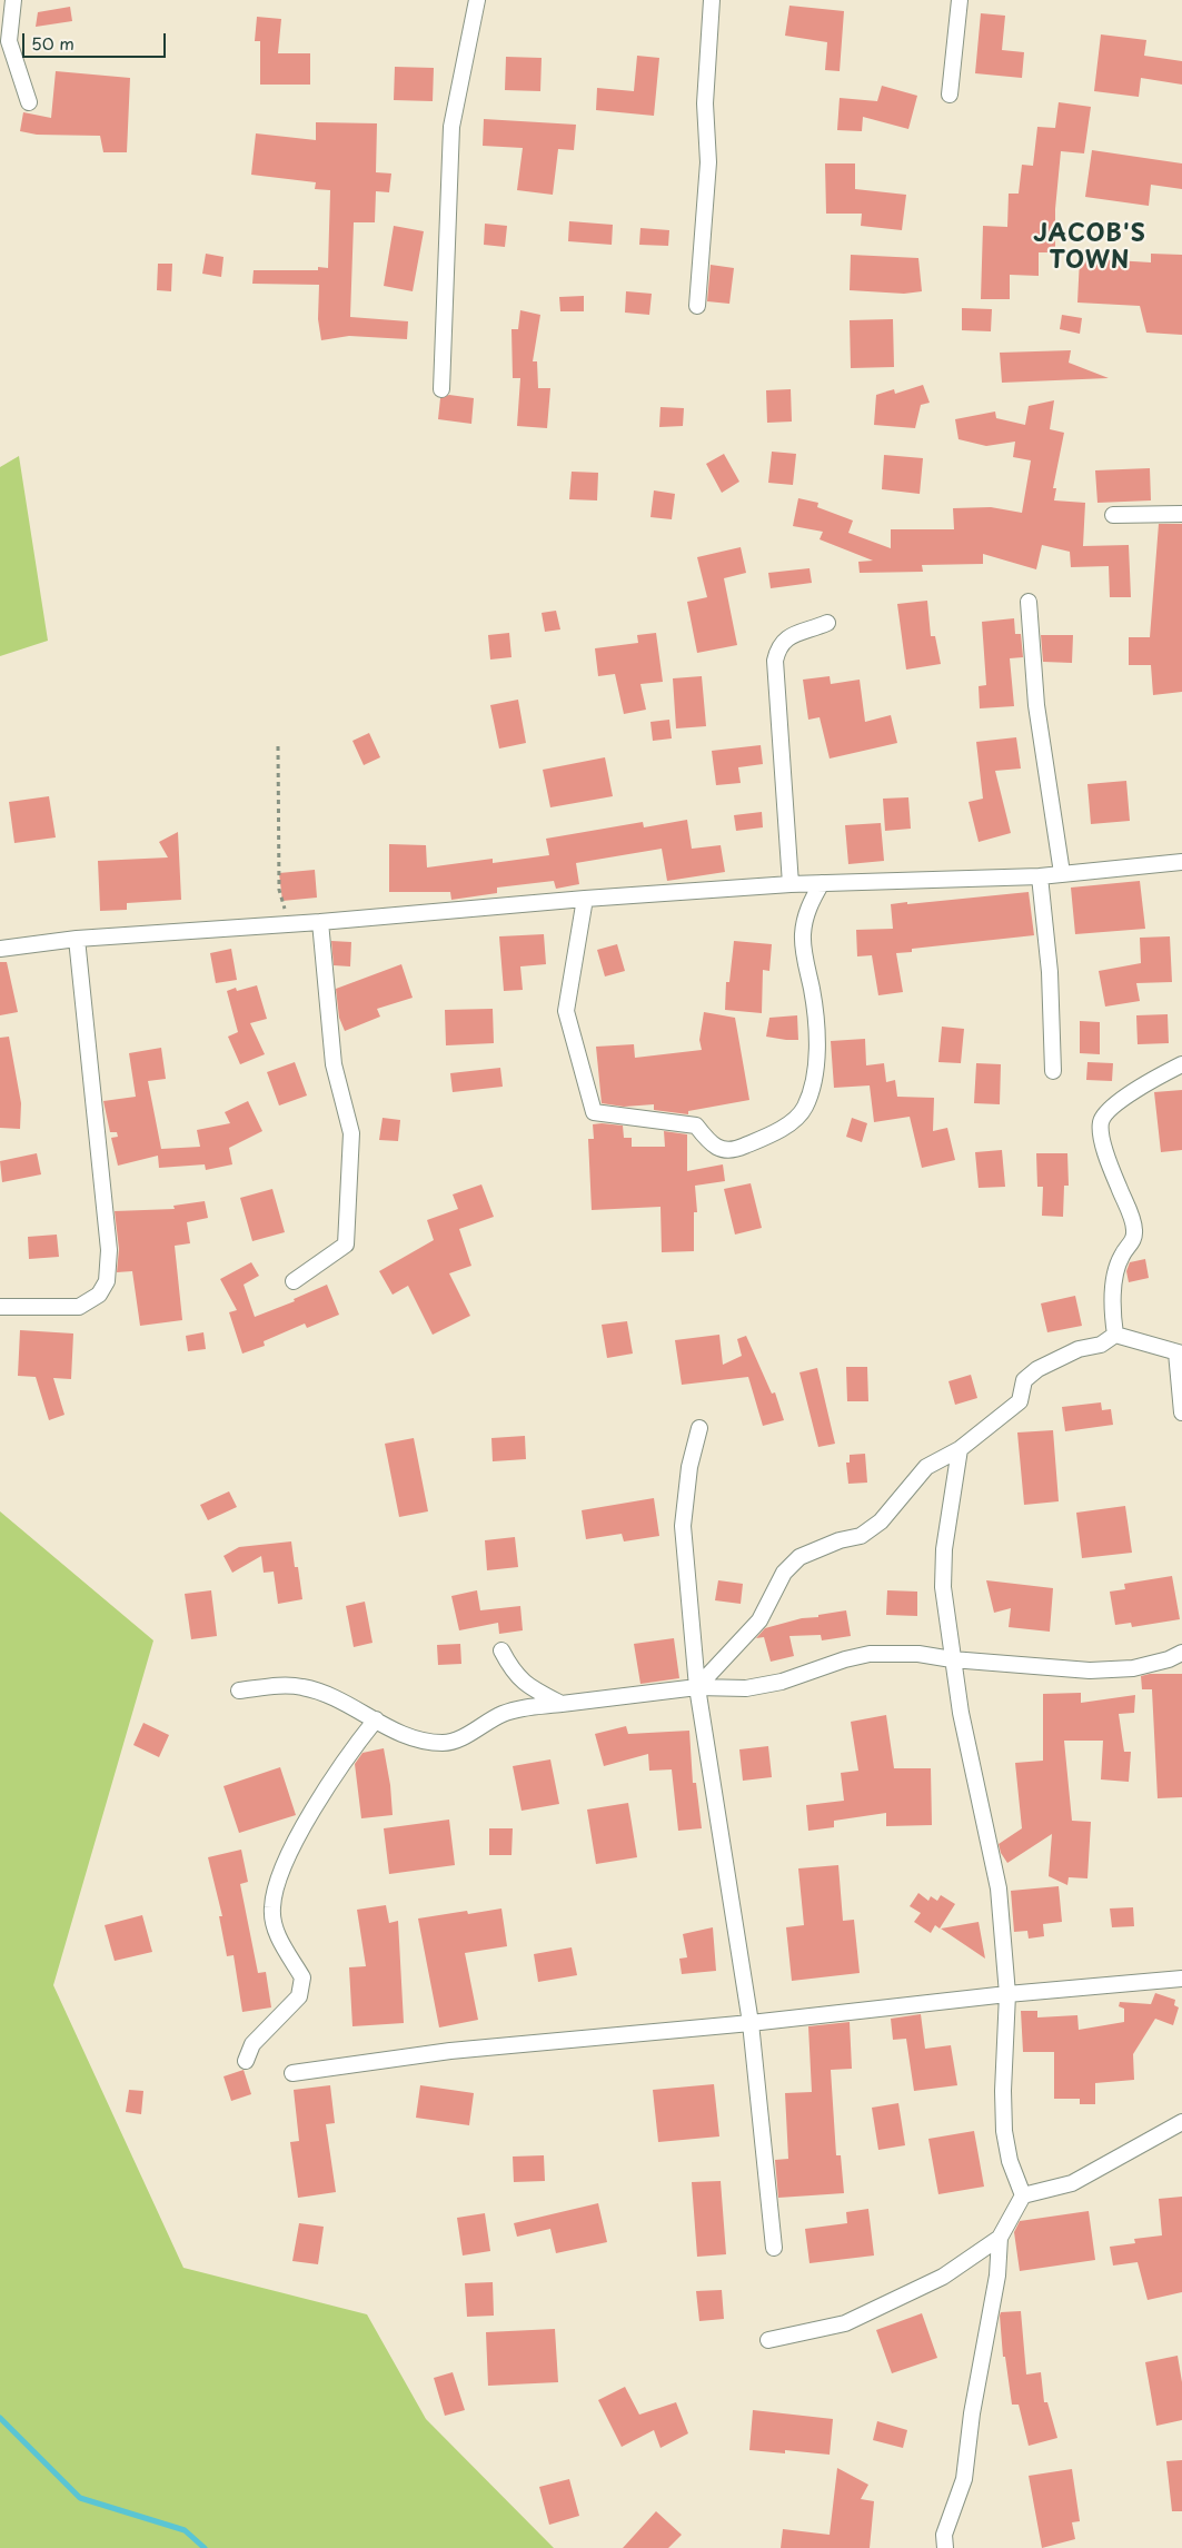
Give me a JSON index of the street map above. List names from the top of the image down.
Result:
{
  "districts": ["JACOB'S TOWN"],
  "scale_bar": "50 m"
}
